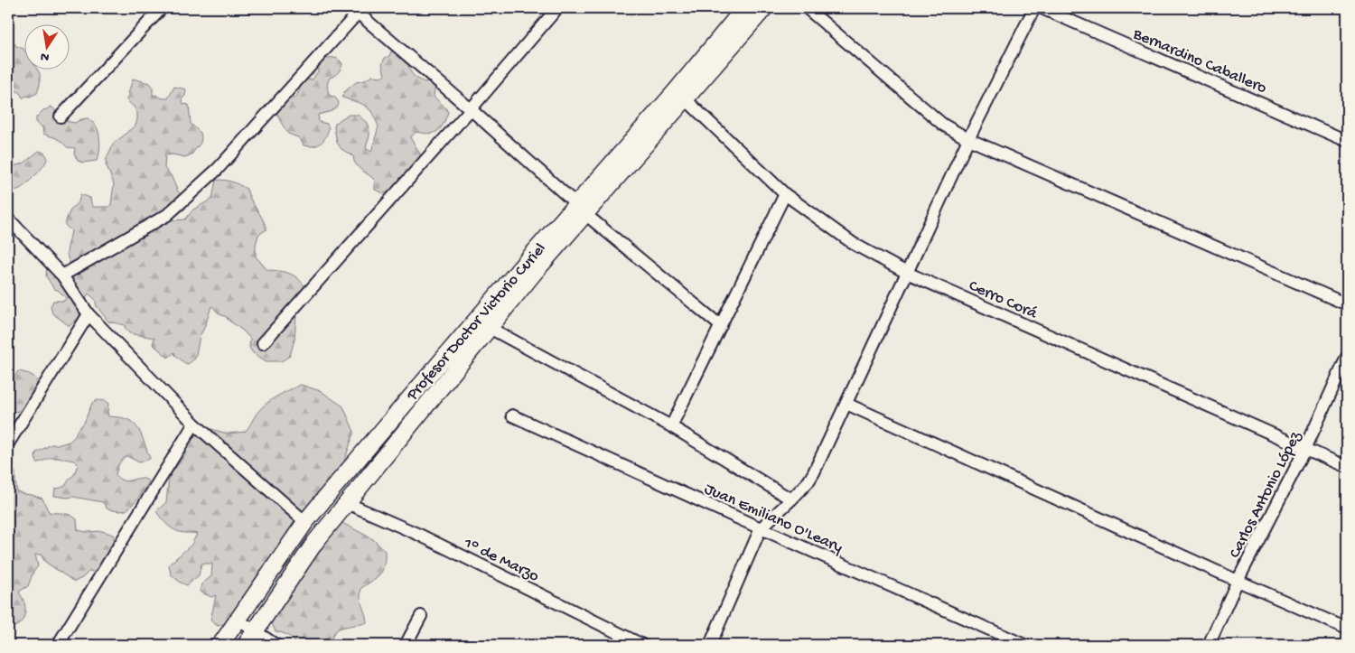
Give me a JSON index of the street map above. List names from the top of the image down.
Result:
{
  "streets": {
    "main road": ["Profesor Doctor Victorio Curiel"],
    "street": [
      "Bernardino Caballero",
      "Cerro Corá",
      "Carlos Antonio López",
      "Juan Emiliano O'Leary",
      "1° de Marzo"
    ]
  },
  "crossings": [
    ["Cerro Corá", "Profesor Doctor Victorio Curiel"],
    ["Cerro Corá", "Carlos Antonio López"],
    ["Profesor Doctor Victorio Curiel", "1° de Marzo"]
  ],
  "north": "bottom"
}
